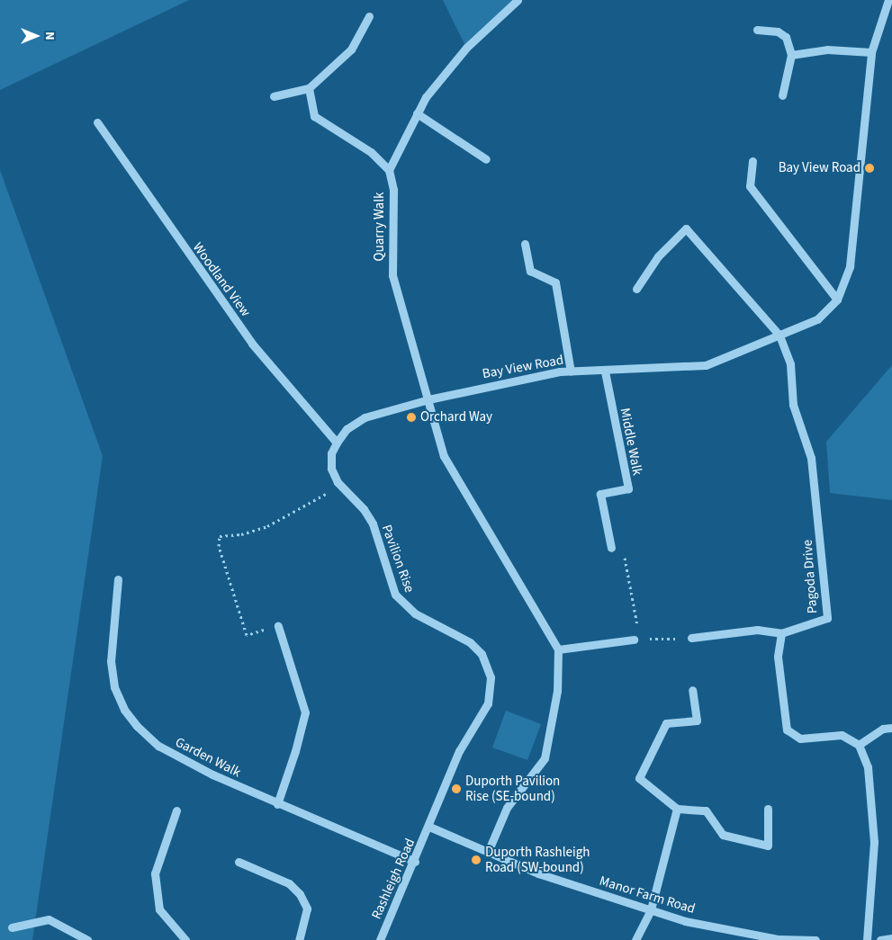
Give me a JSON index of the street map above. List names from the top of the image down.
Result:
{
  "streets": {
    "street": [
      "Quarry Walk",
      "Woodland View",
      "Bay View Road",
      "Middle Walk",
      "Pavilion Rise",
      "Pagoda Drive",
      "Garden Walk",
      "Rashleigh Road",
      "Manor Farm Road"
    ]
  },
  "crossings": [
    ["Quarry Walk", "Bay View Road"],
    ["Woodland View", "Bay View Road"],
    ["Woodland View", "Pavilion Rise"],
    ["Bay View Road", "Middle Walk"],
    ["Bay View Road", "Pavilion Rise"],
    ["Bay View Road", "Pagoda Drive"],
    ["Pavilion Rise", "Rashleigh Road"],
    ["Pavilion Rise", "Manor Farm Road"],
    ["Garden Walk", "Rashleigh Road"],
    ["Rashleigh Road", "Manor Farm Road"]
  ],
  "places": [
    "Bay View Road",
    "Orchard Way",
    "Duporth Pavilion Rise (SE-bound)",
    "Duporth Rashleigh Road (SW-bound)"
  ],
  "north": "right"
}
